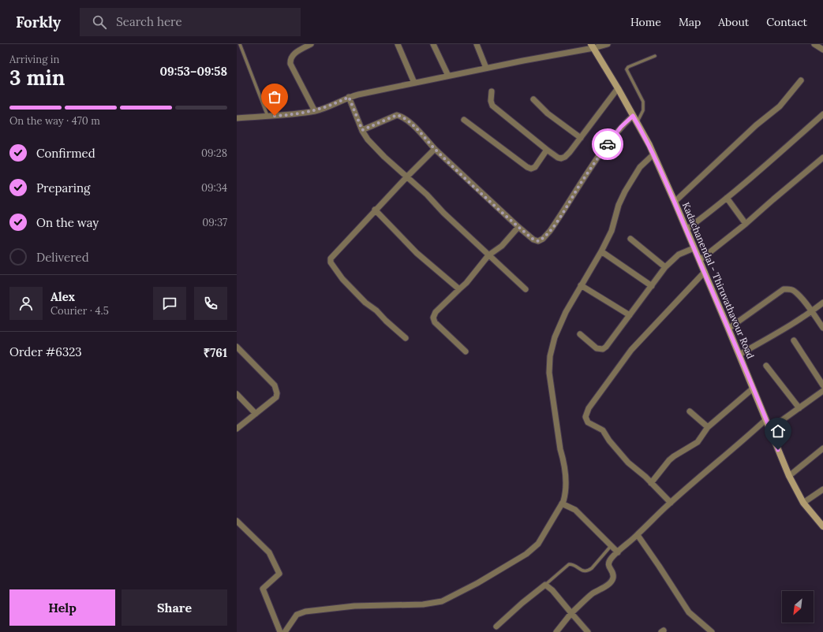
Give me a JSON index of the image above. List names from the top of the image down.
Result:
{
  "streets": {
    "main road": ["Kadachanendal - Thiruvathavour Road"]
  },
  "north": "bottom left",
  "page": {
    "header": "Forkly",
    "search": "Search here",
    "nav": [
      "Home",
      "Map",
      "About",
      "Contact"
    ],
    "heading": ["3 min", "Arriving in", "09:53–09:58"],
    "panel": [
      "Alex",
      "Courier · 4.5",
      "Order #6323",
      "₹761"
    ],
    "bar": "On the way · 470 m",
    "list": [
      ["Confirmed", "09:28"],
      ["Preparing", "09:34"],
      ["On the way", "09:37"],
      "Delivered"
    ],
    "buttons": ["Help", "Share"]
  }
}
